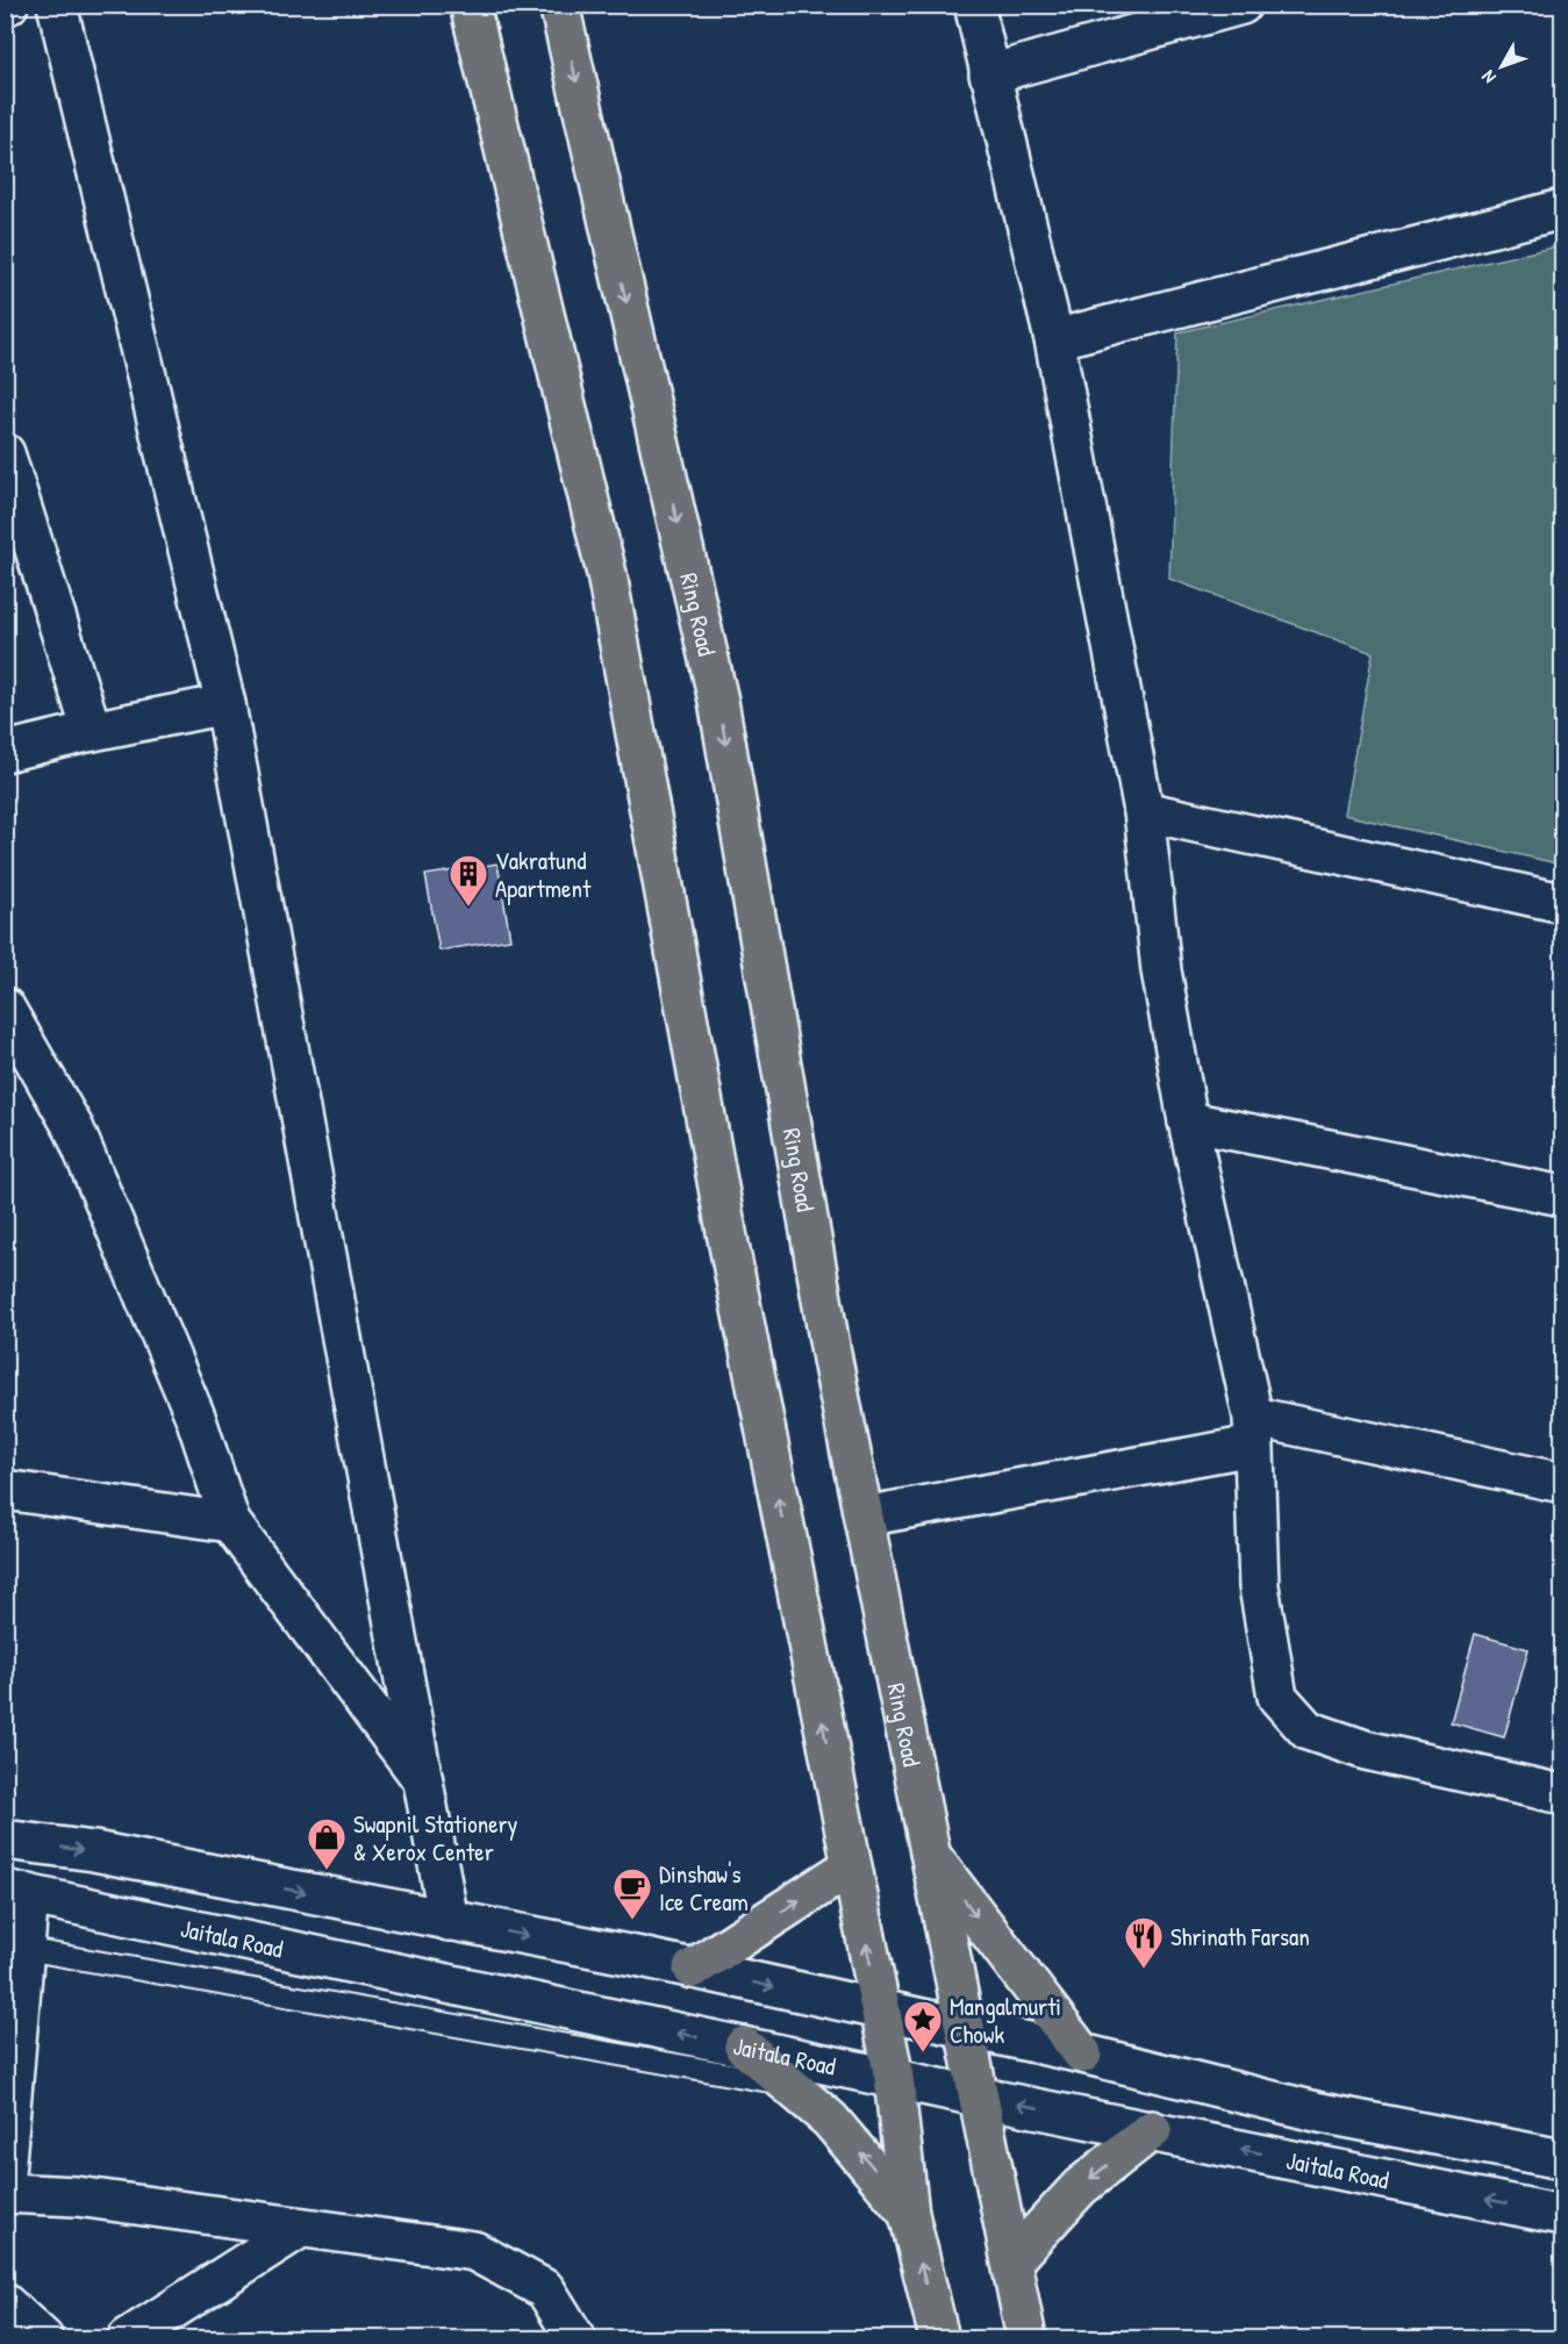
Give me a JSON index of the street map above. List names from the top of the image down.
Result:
{
  "streets": {
    "main road": ["Ring Road"],
    "street": ["Jaitala Road"]
  },
  "crossings": [
    ["Ring Road", "Jaitala Road"]
  ],
  "places": {
    "building": ["Vakratund Apartment"],
    "shop": ["Swapnil Stationery & Xerox Center"],
    "cafe": ["Dinshaw's Ice Cream"],
    "restaurant": ["Shrinath Farsan"],
    "place": ["Mangalmurti Chowk"]
  },
  "north": "bottom left"
}
